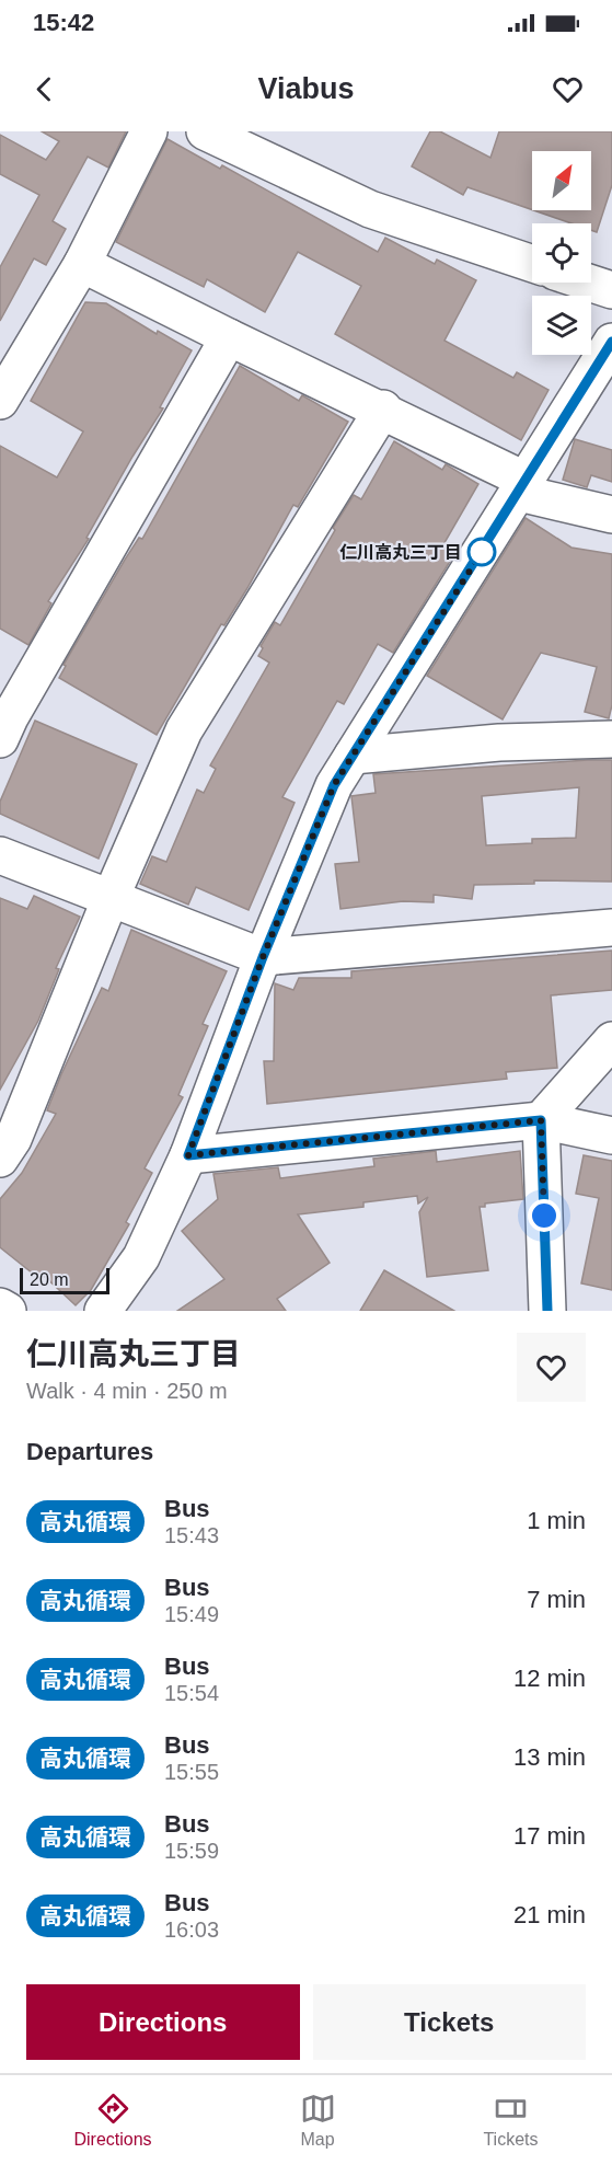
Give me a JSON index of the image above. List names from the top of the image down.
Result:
{
  "places": ["仁川高丸三丁目"],
  "lines": ["bus line 高丸循環"],
  "scale_bar": "20 m",
  "north": "top right",
  "page": {
    "status": "15:42",
    "header": "Viabus",
    "scale": "20 m",
    "heading": [
      ["仁川高丸三丁目", "Walk · 4 min · 250 m"],
      "Departures"
    ],
    "list": [
      {
        "mark": "高丸循環",
        "name": "Bus",
        "note": "15:43",
        "value": "1 min"
      },
      {
        "mark": "高丸循環",
        "name": "Bus",
        "note": "15:49",
        "value": "7 min"
      },
      {
        "mark": "高丸循環",
        "name": "Bus",
        "note": "15:54",
        "value": "12 min"
      },
      {
        "mark": "高丸循環",
        "name": "Bus",
        "note": "15:55",
        "value": "13 min"
      },
      {
        "mark": "高丸循環",
        "name": "Bus",
        "note": "15:59",
        "value": "17 min"
      },
      {
        "mark": "高丸循環",
        "name": "Bus",
        "note": "16:03",
        "value": "21 min"
      }
    ],
    "buttons": ["Directions", "Tickets"],
    "tabs": ["Directions", "Map", "Tickets"]
  }
}
